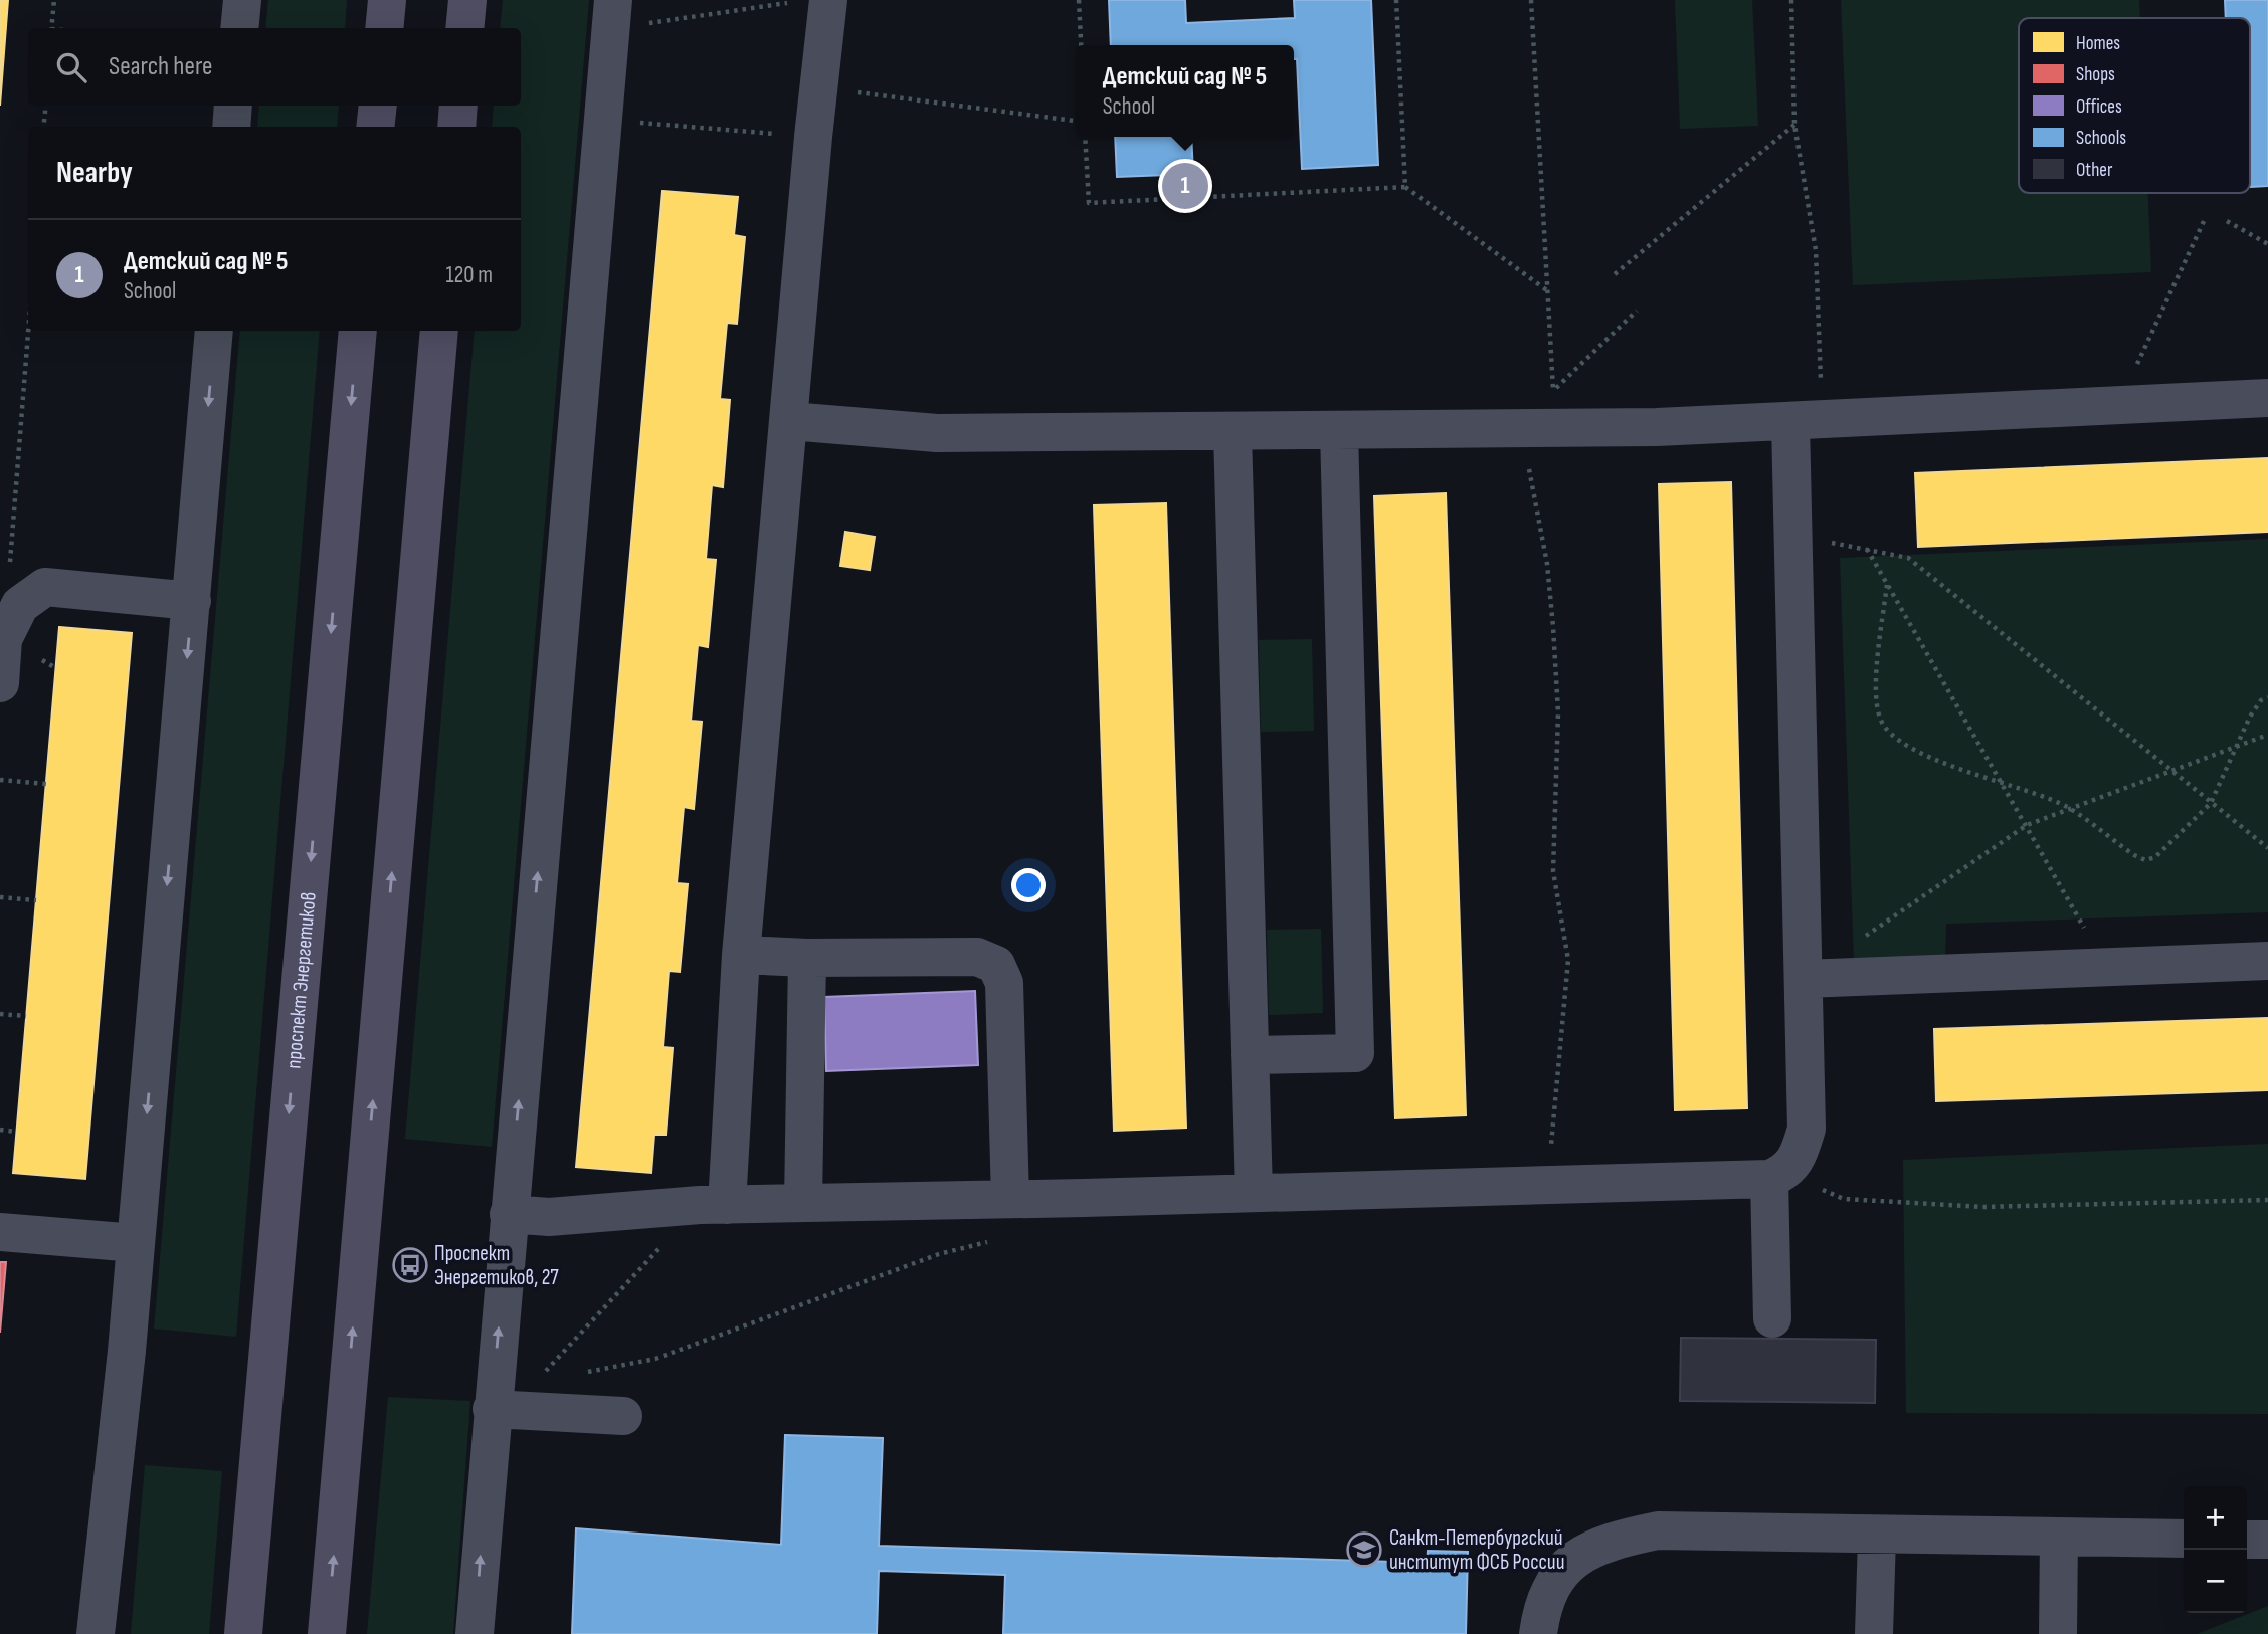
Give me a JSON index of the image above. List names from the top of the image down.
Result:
{
  "streets": {
    "main road": ["проспект Энергетиков"]
  },
  "places": {
    "bus stop": ["Проспект Энергетиков, 27"],
    "school or university": ["Санкт-Петербургский институт ФСБ России"]
  },
  "legend": [
    "Homes",
    "Shops",
    "Offices",
    "Schools",
    "Other"
  ],
  "page": {
    "search": "Search here",
    "popup": ["Детский сад № 5", "School"],
    "heading": "Nearby",
    "pins": "1",
    "list": [
      {
        "mark": "1",
        "name": "Детский сад № 5",
        "note": "School",
        "value": "120 m"
      }
    ],
    "map_buttons": ["+", "−"]
  }
}
